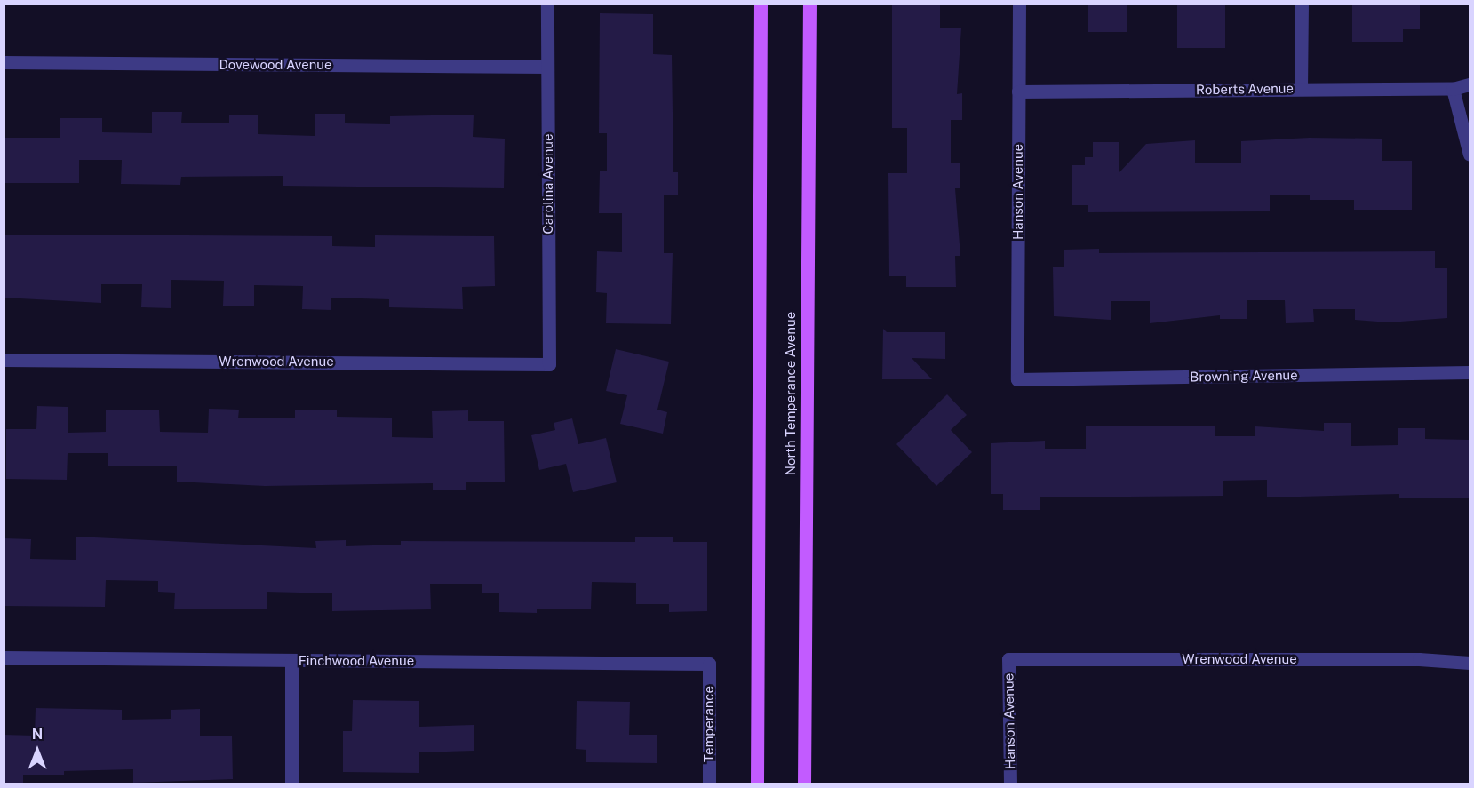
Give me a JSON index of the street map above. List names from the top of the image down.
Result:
{
  "streets": {
    "main road": ["North Temperance Avenue"],
    "street": [
      "Dovewood Avenue",
      "Roberts Avenue",
      "Carolina Avenue",
      "Hanson Avenue",
      "Wrenwood Avenue",
      "Browning Avenue",
      "Finchwood Avenue",
      "Temperance"
    ]
  },
  "crossings": [
    ["Dovewood Avenue", "Carolina Avenue"],
    ["Roberts Avenue", "Hanson Avenue"],
    ["Carolina Avenue", "Wrenwood Avenue"],
    ["Hanson Avenue", "Wrenwood Avenue"],
    ["Hanson Avenue", "Browning Avenue"],
    ["Finchwood Avenue", "Temperance"]
  ],
  "north": "top"
}
